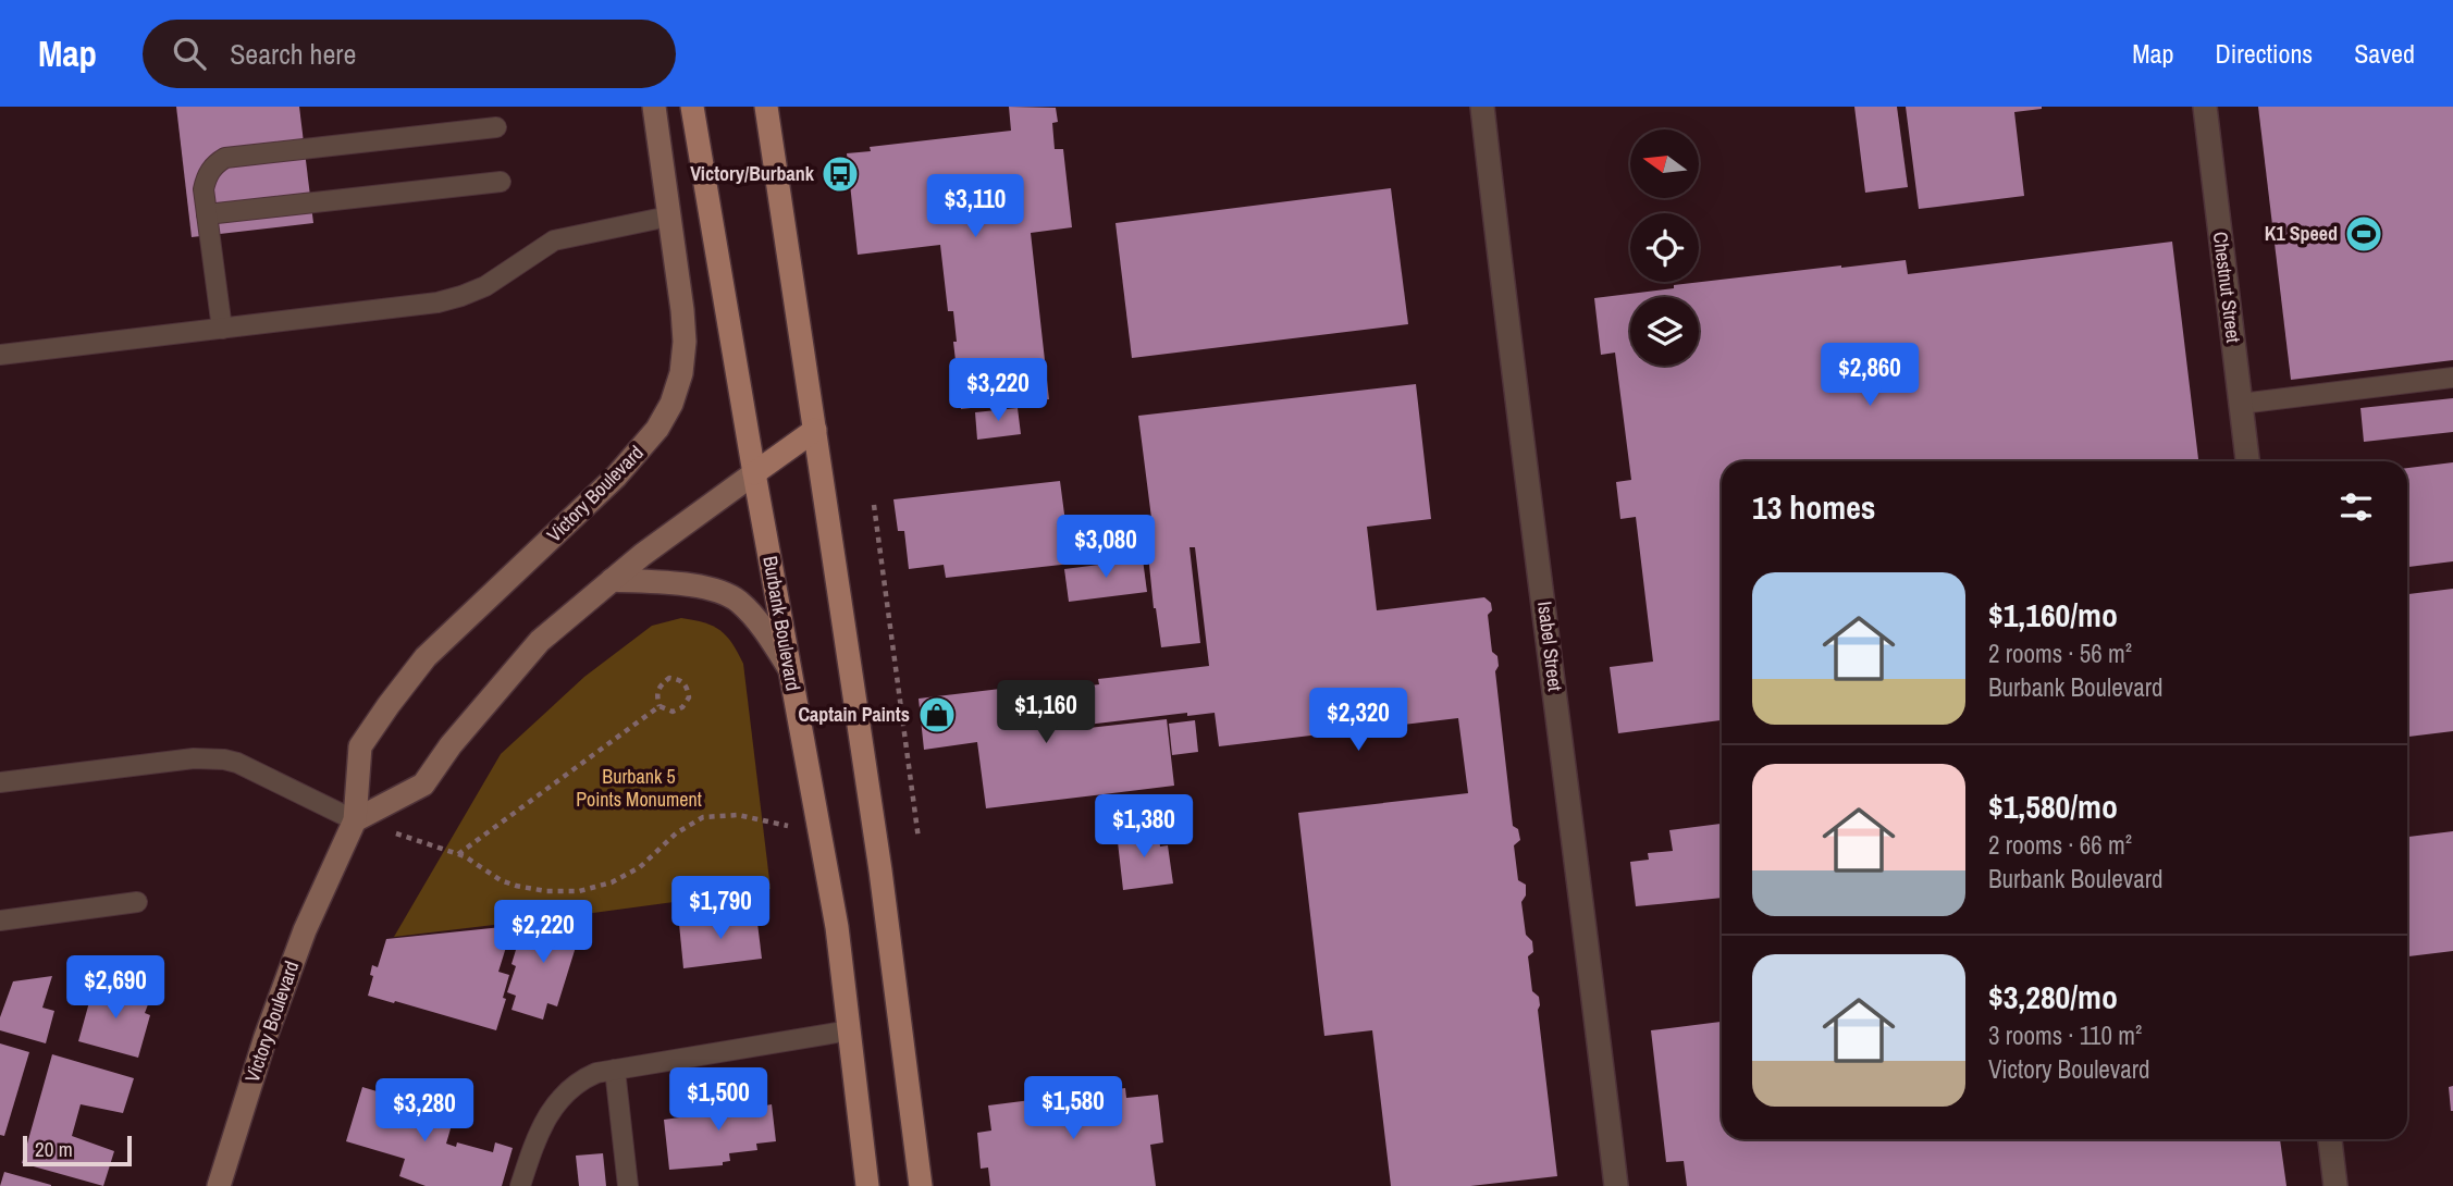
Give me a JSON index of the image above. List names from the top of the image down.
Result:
{
  "streets": {
    "main road": ["Victory Boulevard", "Burbank Boulevard"],
    "street": ["Chestnut Street", "Isabel Street"]
  },
  "parks": ["Burbank 5 Points Monument"],
  "places": {
    "bus stop": ["Victory/Burbank"],
    "sports": ["K1 Speed"],
    "shop": ["Captain Paints"]
  },
  "scale_bar": "20 m",
  "north": "left",
  "page": {
    "header": "Map",
    "search": "Search here",
    "nav": ["Map", "Directions", "Saved"],
    "price": [
      "$3,110",
      "$2,860",
      "$3,220",
      "$3,080",
      "$1,160",
      "$2,320",
      "$1,380",
      "$1,790",
      "$2,220",
      "$2,690",
      "$1,500",
      "$1,580",
      "$3,280"
    ],
    "heading": "13 homes",
    "list": [
      {
        "name": "$1,160/mo",
        "note": "2 rooms · 56 m² · Burbank Boulevard"
      },
      {
        "name": "$1,580/mo",
        "note": "2 rooms · 66 m² · Burbank Boulevard"
      },
      {
        "name": "$3,280/mo",
        "note": "3 rooms · 110 m² · Victory Boulevard"
      }
    ],
    "scale": "20 m"
  }
}
